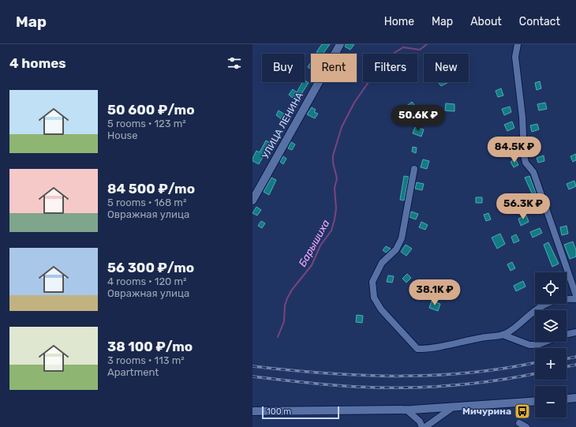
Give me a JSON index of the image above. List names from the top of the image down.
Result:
{
  "streets": {
    "main road": ["УЛИЦА ЛЕНИНА"]
  },
  "water": ["Барышиха"],
  "places": {
    "bus stop": ["Мичурина"]
  },
  "scale_bar": "100 m",
  "page": {
    "header": "Map",
    "nav": [
      "Home",
      "Map",
      "About",
      "Contact"
    ],
    "heading": "4 homes",
    "chip": [
      "Buy",
      "Rent",
      "Filters",
      "New"
    ],
    "list": [
      {
        "name": "50 600 ₽/mo",
        "note": "5 rooms · 123 m² · House"
      },
      {
        "name": "84 500 ₽/mo",
        "note": "5 rooms · 168 m² · Овражная улица"
      },
      {
        "name": "56 300 ₽/mo",
        "note": "4 rooms · 120 m² · Овражная улица"
      },
      {
        "name": "38 100 ₽/mo",
        "note": "3 rooms · 113 m² · Apartment"
      }
    ],
    "price": [
      "50.6K ₽",
      "84.5K ₽",
      "56.3K ₽",
      "38.1K ₽"
    ],
    "map_buttons": ["+", "−"],
    "scale": "100 m"
  }
}
